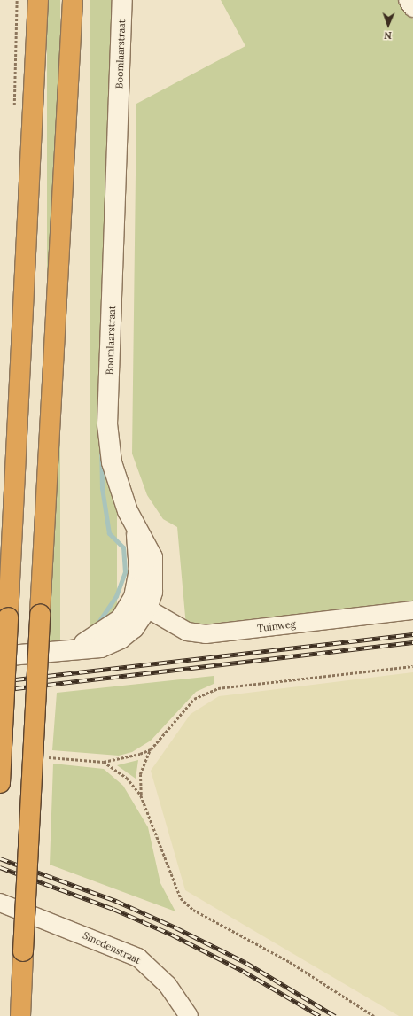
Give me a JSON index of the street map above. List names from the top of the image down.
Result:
{
  "streets": {
    "street": ["Boomlaarstraat", "Tuinweg", "Smedenstraat"]
  },
  "crossings": [
    ["Boomlaarstraat", "Tuinweg"]
  ],
  "north": "bottom"
}
